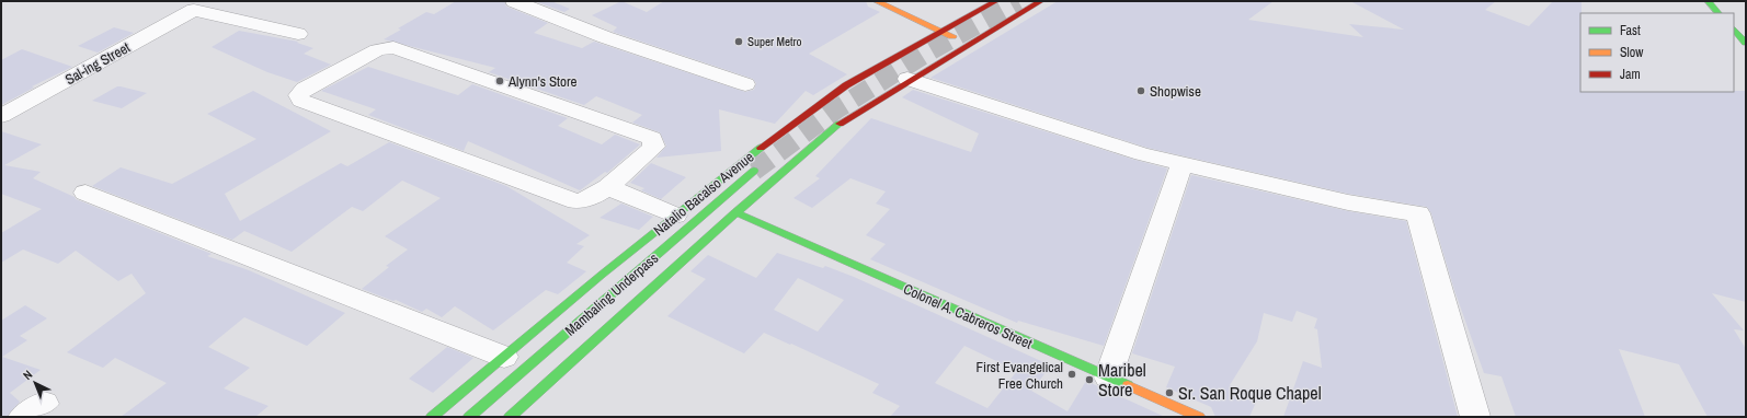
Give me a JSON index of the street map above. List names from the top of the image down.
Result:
{
  "streets": {
    "main road": ["Natalio Bacalso Avenue", "Mambaling Underpass", "Colonel A. Cabreros Street"],
    "street": ["Sal-ing Street"]
  },
  "places": [
    "Super Metro",
    "Alynn's Store",
    "Shopwise",
    "First Evangelical Free Church",
    "Maribel Store",
    "Sr. San Roque Chapel"
  ],
  "legend": ["Fast", "Slow", "Jam"],
  "north": "top left"
}
